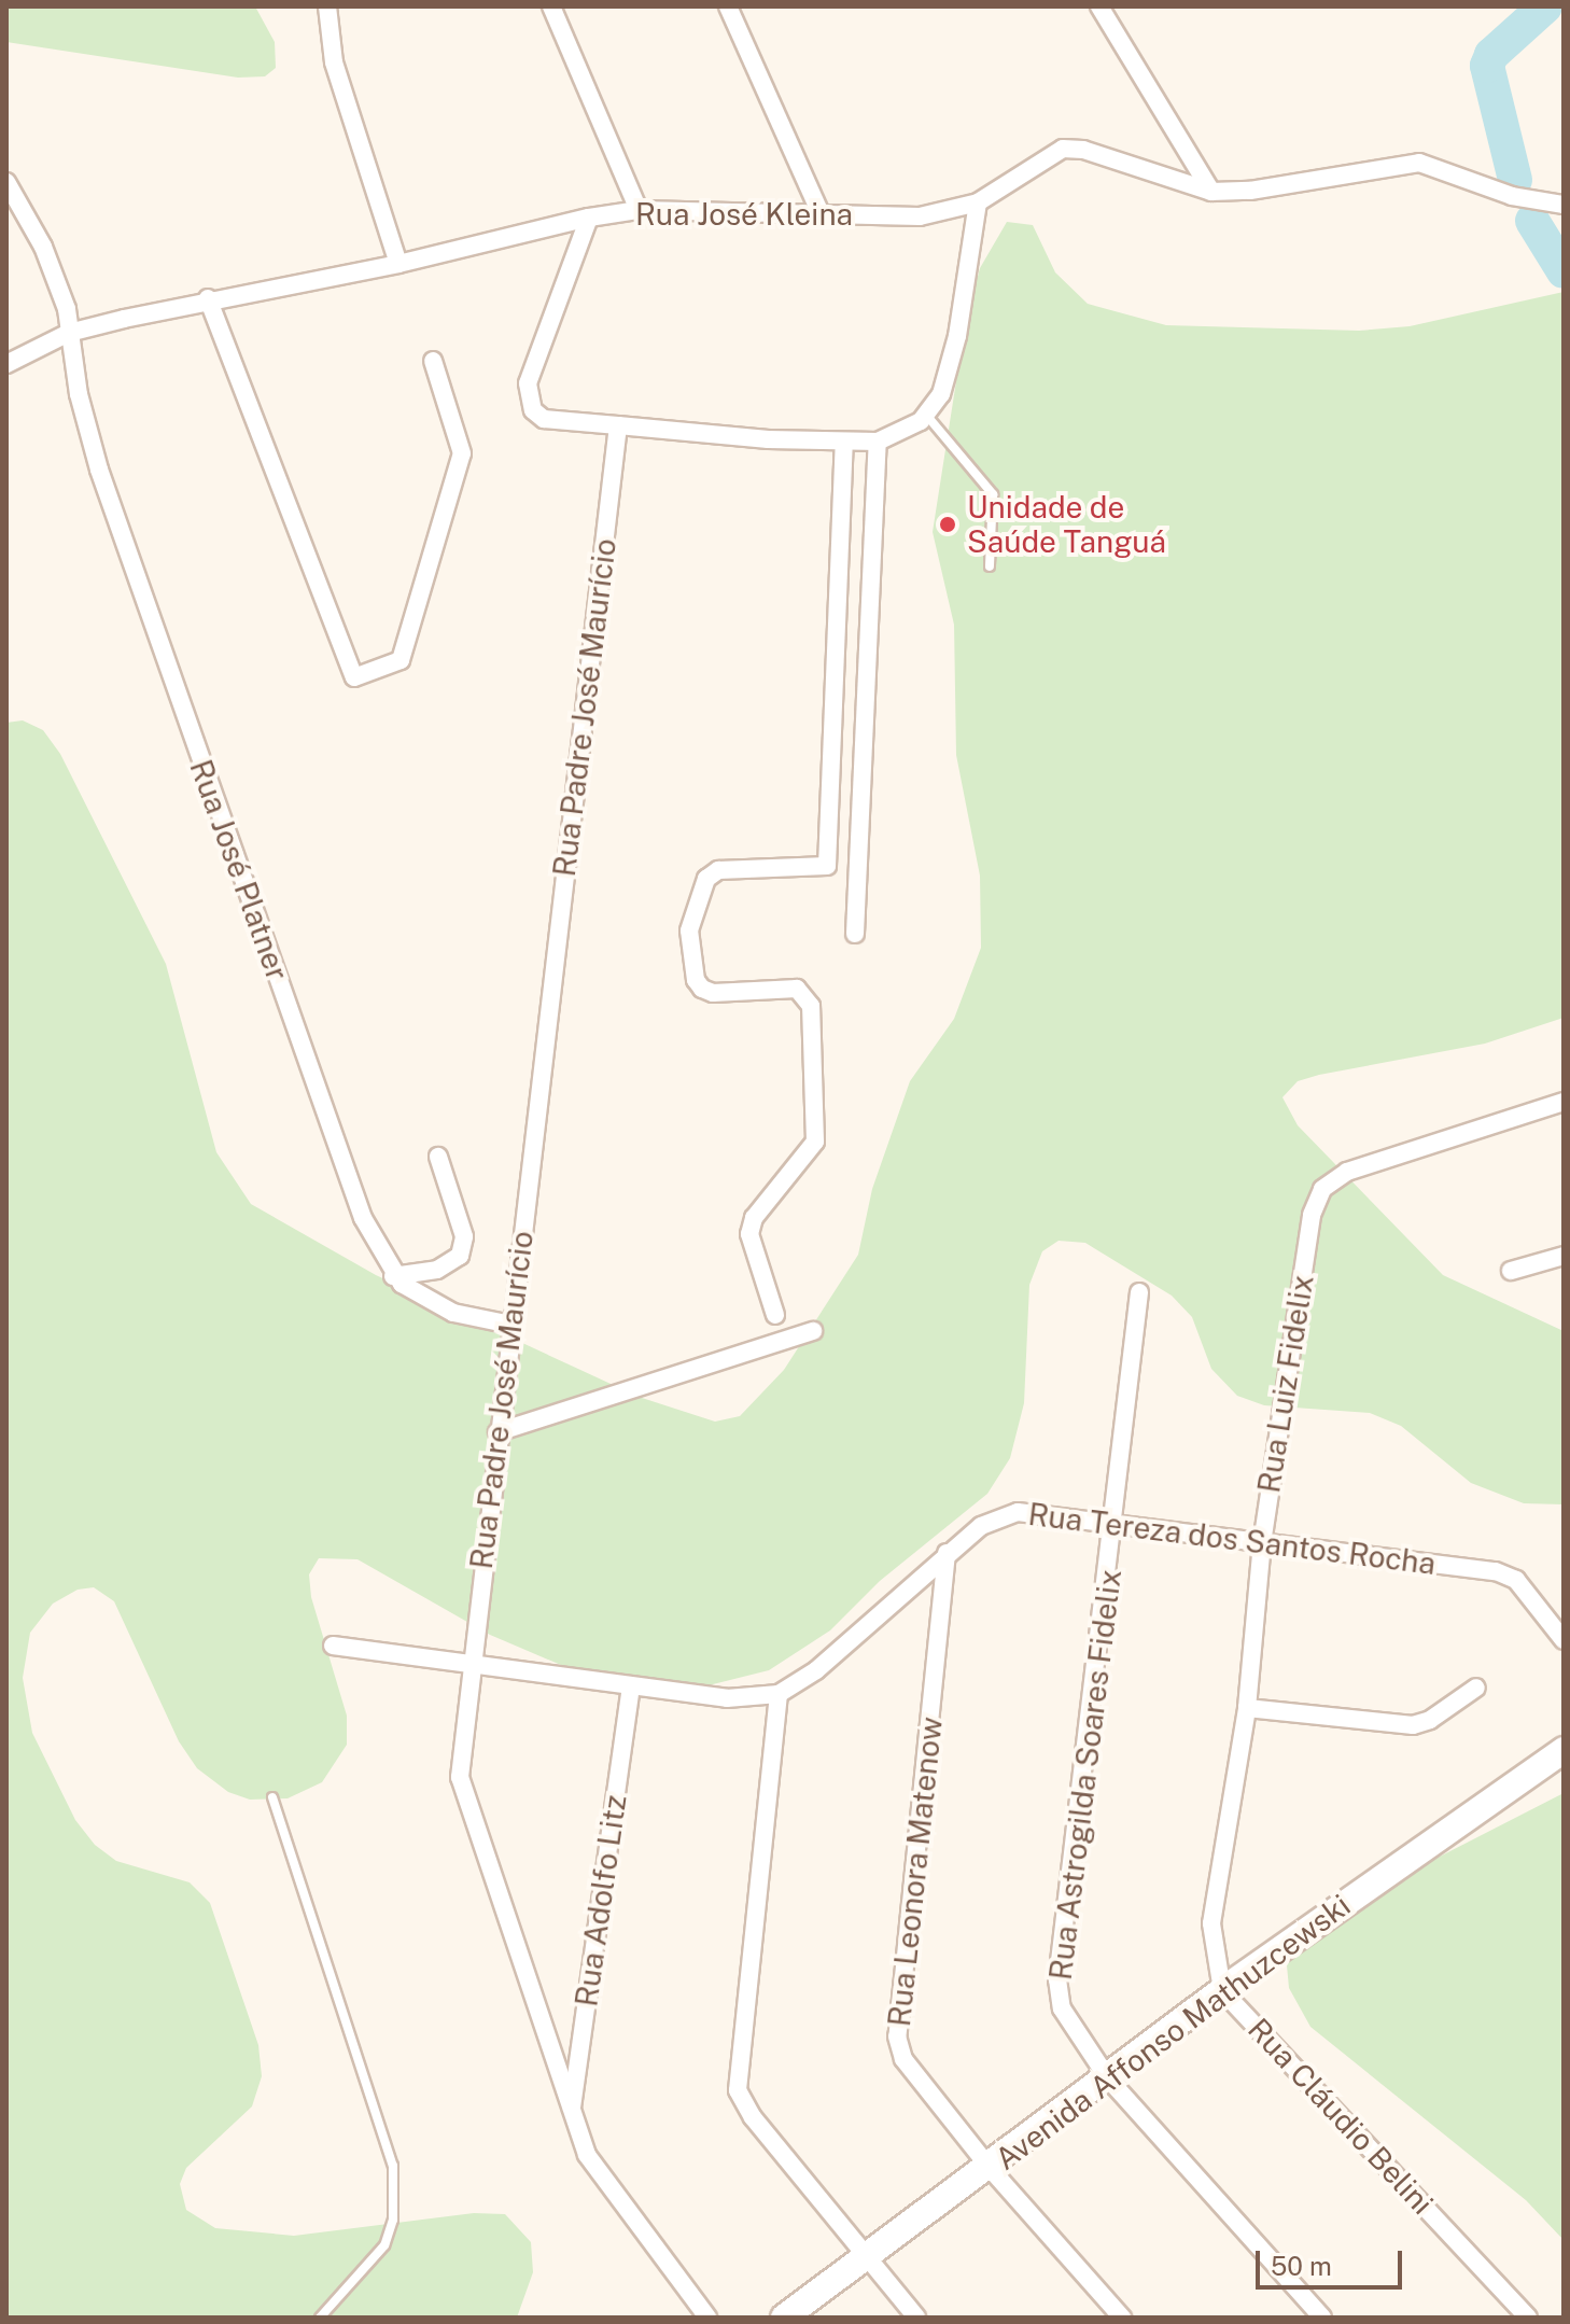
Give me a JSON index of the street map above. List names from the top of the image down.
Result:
{
  "streets": {
    "street": [
      "Rua José Kleina",
      "Rua Padre José Maurício",
      "Rua José Platner",
      "Rua Luiz Fidelix",
      "Rua Tereza dos Santos Rocha",
      "Rua Astrogilda Soares Fidelix",
      "Rua Leonora Matenow",
      "Rua Adolfo Litz",
      "Avenida Affonso Mathuzcewski",
      "Rua Cláudio Belini"
    ]
  },
  "crossings": [
    ["Rua José Kleina", "Rua José Platner"],
    ["Rua Padre José Maurício", "Rua Tereza dos Santos Rocha"],
    ["Rua Padre José Maurício", "Rua Adolfo Litz"],
    ["Rua Luiz Fidelix", "Rua Tereza dos Santos Rocha"],
    ["Rua Luiz Fidelix", "Avenida Affonso Mathuzcewski"],
    ["Rua Luiz Fidelix", "Rua Cláudio Belini"],
    ["Rua Tereza dos Santos Rocha", "Rua Astrogilda Soares Fidelix"],
    ["Rua Tereza dos Santos Rocha", "Rua Leonora Matenow"],
    ["Rua Tereza dos Santos Rocha", "Rua Adolfo Litz"],
    ["Rua Astrogilda Soares Fidelix", "Avenida Affonso Mathuzcewski"],
    ["Rua Leonora Matenow", "Avenida Affonso Mathuzcewski"],
    ["Avenida Affonso Mathuzcewski", "Rua Cláudio Belini"]
  ],
  "places": ["Unidade de Saúde Tanguá"],
  "scale_bar": "50 m"
}
